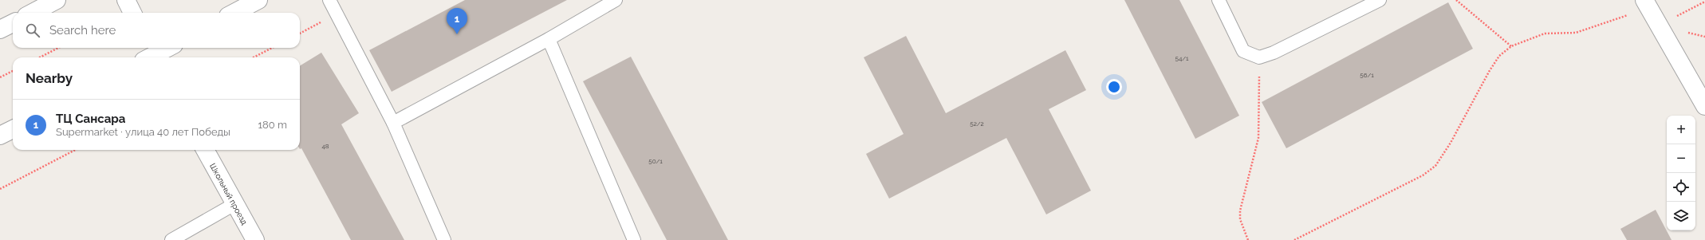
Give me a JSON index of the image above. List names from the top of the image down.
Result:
{
  "streets": {
    "street": ["Школьный проезд"]
  },
  "house_numbers": [
    "54/1",
    "56/1",
    "52/2",
    "48",
    "50/1"
  ],
  "page": {
    "pins": "1",
    "search": "Search here",
    "heading": "Nearby",
    "list": [
      {
        "mark": "1",
        "name": "ТЦ Сансара",
        "note": "Supermarket · улица 40 лет Победы",
        "value": "180 m"
      }
    ],
    "map_buttons": ["+", "−"]
  }
}
